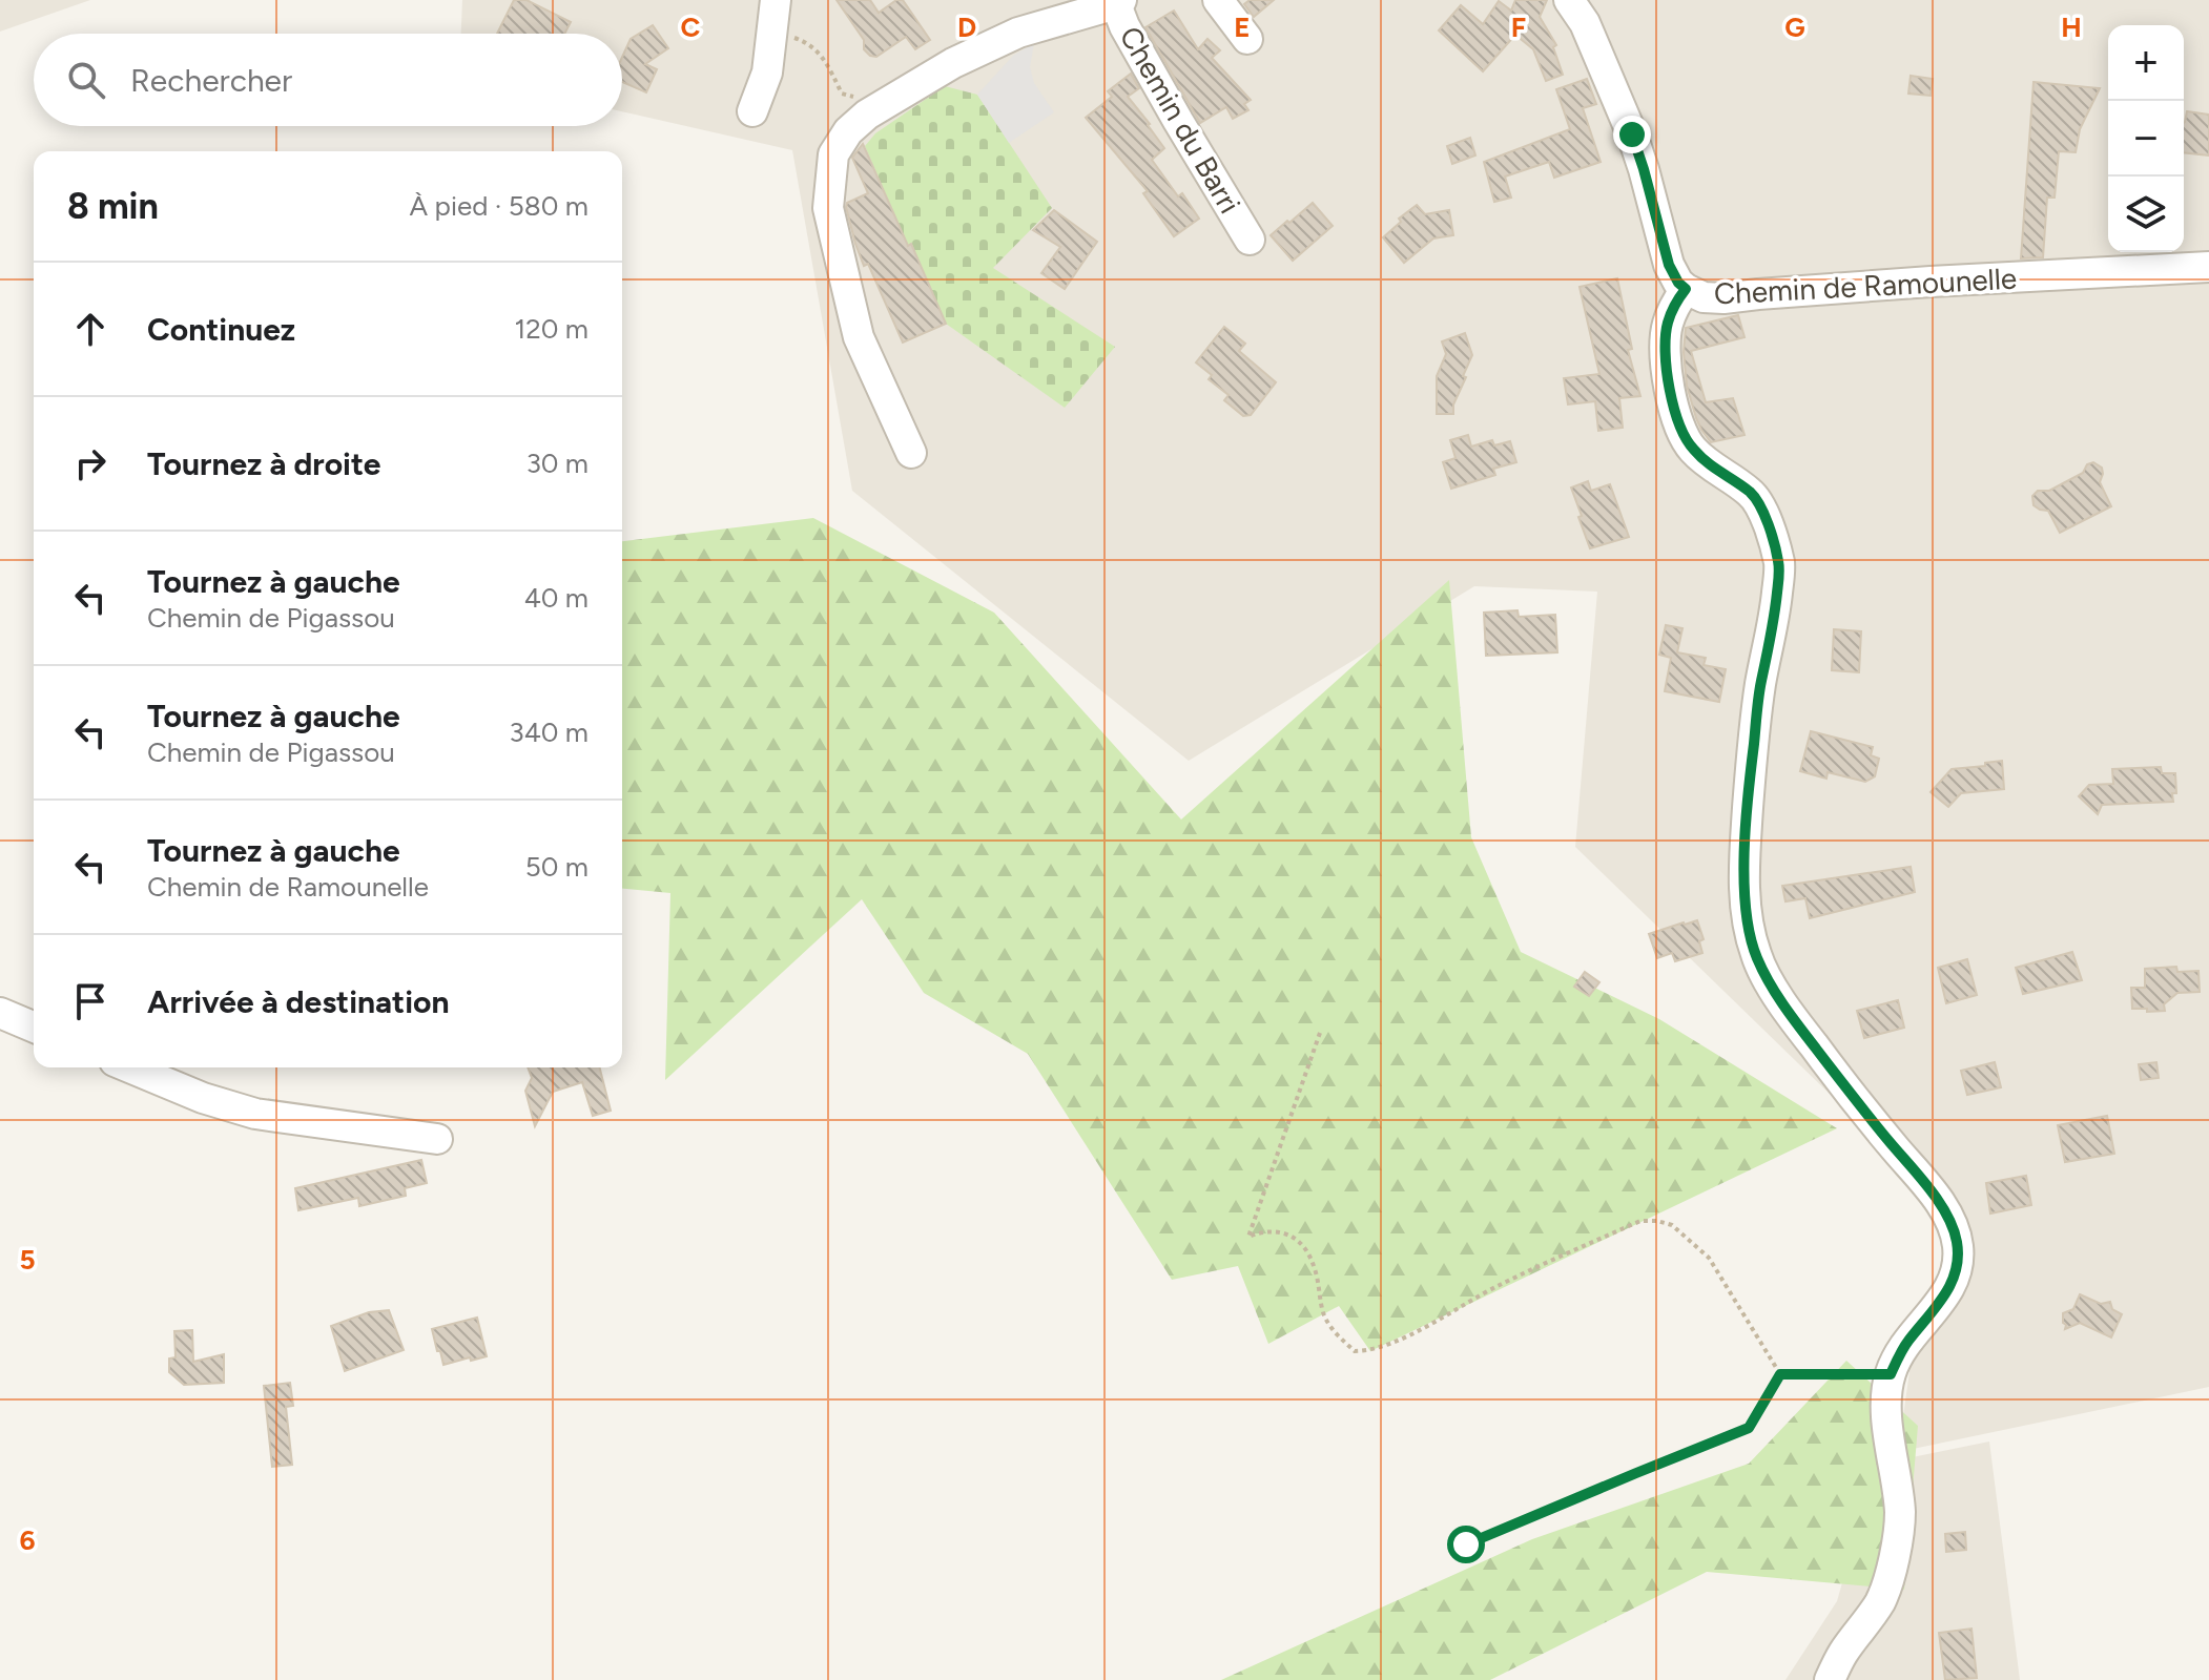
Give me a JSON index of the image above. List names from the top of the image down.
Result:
{
  "streets": {
    "street": ["Chemin du Barri", "Chemin de Ramounelle"]
  },
  "page": {
    "map_buttons": ["+", "−"],
    "search": "Rechercher",
    "heading": ["8 min", "À pied · 580 m"],
    "list": [
      ["Continuez", "120 m"],
      ["Tournez à droite", "30 m"],
      ["Tournez à gauche", "Chemin de Pigassou", "40 m"],
      ["Tournez à gauche", "Chemin de Pigassou", "340 m"],
      ["Tournez à gauche", "Chemin de Ramounelle", "50 m"],
      "Arrivée à destination"
    ]
  },
  "grid": {
    "columns": [
      "C",
      "D",
      "E",
      "F",
      "G",
      "H"
    ],
    "rows": ["5", "6"]
  }
}
